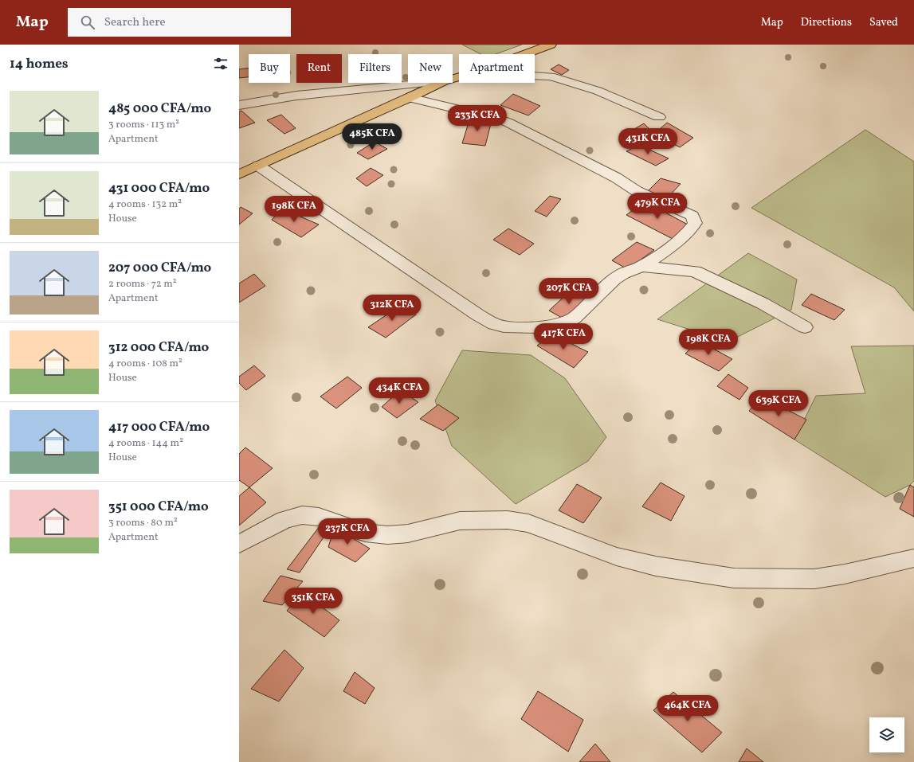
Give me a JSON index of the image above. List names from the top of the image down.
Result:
{
  "page": {
    "header": "Map",
    "search": "Search here",
    "nav": ["Map", "Directions", "Saved"],
    "heading": "14 homes",
    "chip": [
      "Buy",
      "Rent",
      "Filters",
      "New",
      "Apartment"
    ],
    "list": [
      {
        "name": "485 000 CFA/mo",
        "note": "3 rooms · 113 m² · Apartment"
      },
      {
        "name": "431 000 CFA/mo",
        "note": "4 rooms · 132 m² · House"
      },
      {
        "name": "207 000 CFA/mo",
        "note": "2 rooms · 72 m² · Apartment"
      },
      {
        "name": "312 000 CFA/mo",
        "note": "4 rooms · 108 m² · House"
      },
      {
        "name": "417 000 CFA/mo",
        "note": "4 rooms · 144 m² · House"
      },
      {
        "name": "351 000 CFA/mo",
        "note": "3 rooms · 80 m² · Apartment"
      }
    ],
    "price": [
      "233K CFA",
      "485K CFA",
      "431K CFA",
      "479K CFA",
      "198K CFA",
      "207K CFA",
      "312K CFA",
      "417K CFA",
      "198K CFA",
      "434K CFA",
      "639K CFA",
      "237K CFA",
      "351K CFA",
      "464K CFA"
    ]
  }
}
